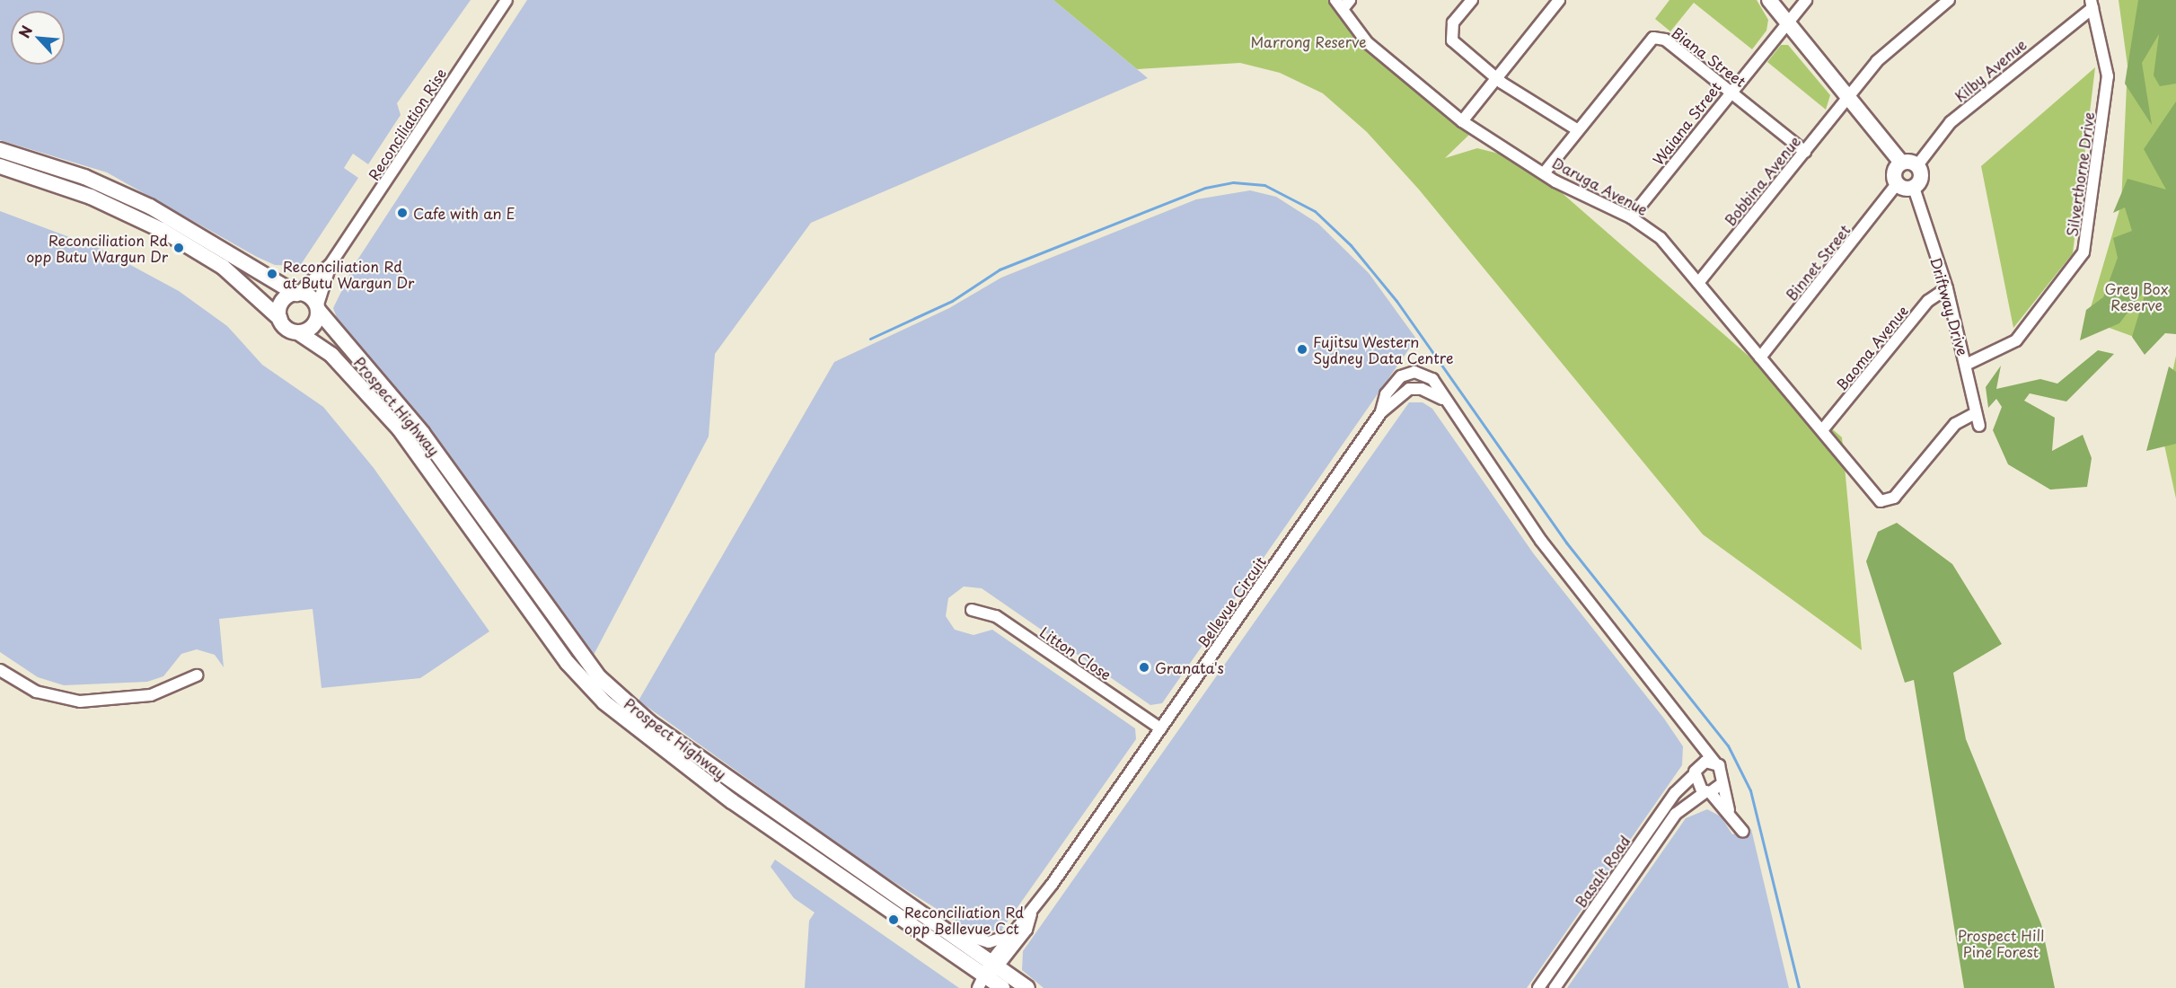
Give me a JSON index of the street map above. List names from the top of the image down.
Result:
{
  "streets": {
    "main road": ["Prospect Highway"],
    "street": [
      "Biana Street",
      "Kilby Avenue",
      "Waiana Street",
      "Reconciliation Rise",
      "Silverthorne Drive",
      "Bobbina Avenue",
      "Daruga Avenue",
      "Binnet Street",
      "Driftway Drive",
      "Baoma Avenue",
      "Bellevue Circuit",
      "Litton Close",
      "Basalt Road"
    ]
  },
  "crossings": [
    ["Biana Street", "Waiana Street"],
    ["Biana Street", "Bobbina Avenue"],
    ["Biana Street", "Daruga Avenue"],
    ["Kilby Avenue", "Silverthorne Drive"],
    ["Kilby Avenue", "Binnet Street"],
    ["Kilby Avenue", "Driftway Drive"],
    ["Waiana Street", "Daruga Avenue"],
    ["Reconciliation Rise", "Prospect Highway"],
    ["Silverthorne Drive", "Driftway Drive"],
    ["Bobbina Avenue", "Daruga Avenue"],
    ["Daruga Avenue", "Binnet Street"],
    ["Daruga Avenue", "Driftway Drive"],
    ["Daruga Avenue", "Baoma Avenue"],
    ["Binnet Street", "Driftway Drive"],
    ["Driftway Drive", "Baoma Avenue"],
    ["Prospect Highway", "Bellevue Circuit"],
    ["Bellevue Circuit", "Litton Close"],
    ["Bellevue Circuit", "Basalt Road"]
  ],
  "parks": ["Marrong Reserve", "Grey Box Reserve", "Prospect Hill Pine Forest"],
  "places": [
    "Cafe with an E",
    "Reconciliation Rd opp Butu Wargun Dr",
    "Reconciliation Rd at Butu Wargun Dr",
    "Fujitsu Western Sydney Data Centre",
    "Granata's",
    "Reconciliation Rd opp Bellevue Cct"
  ],
  "north": "top left"
}
